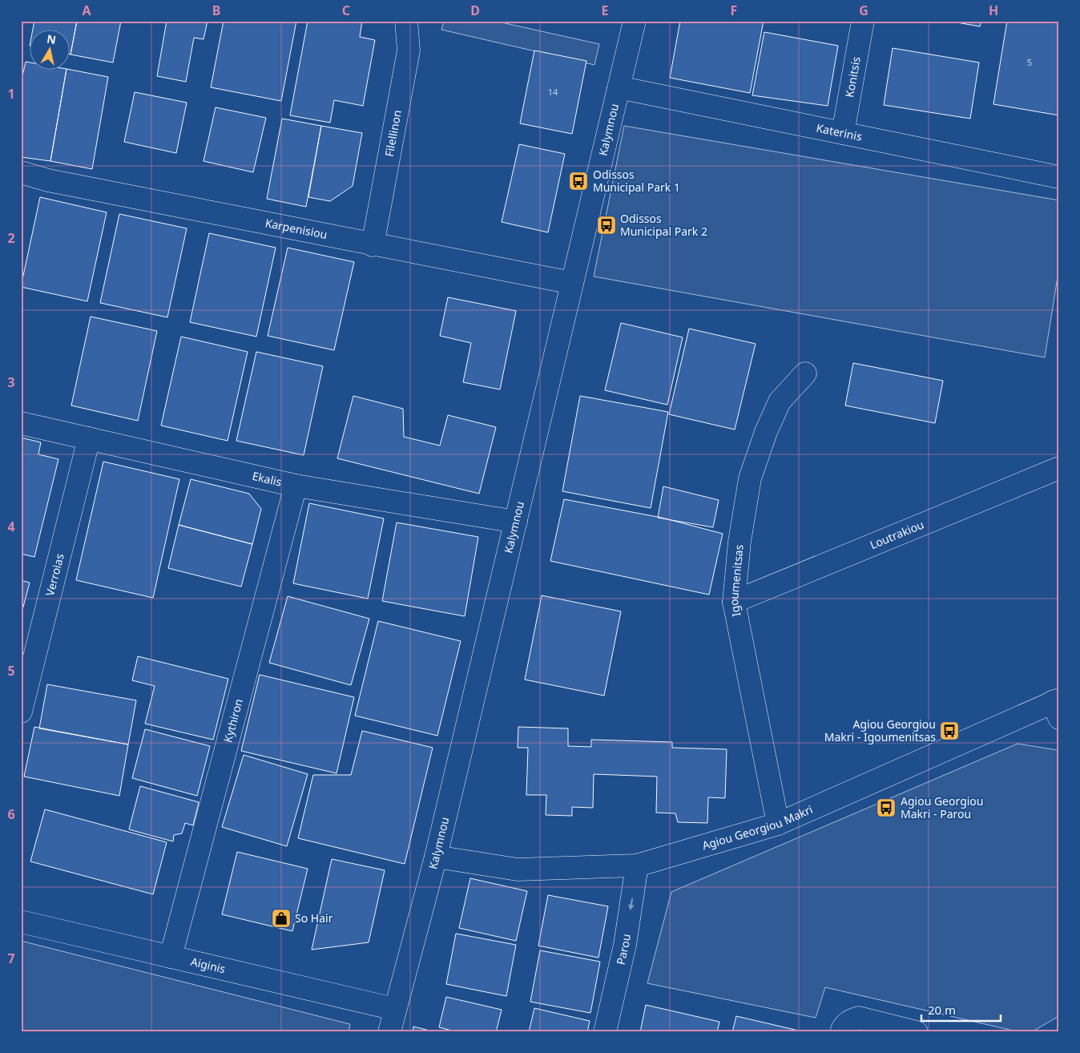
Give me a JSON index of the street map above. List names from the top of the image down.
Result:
{
  "streets": {
    "street": [
      "Konitsis",
      "Kalymnou",
      "Katerinis",
      "Filellinon",
      "Karpenisiou",
      "Ekalis",
      "Loutrakiou",
      "Verroias",
      "Igoumenitsas",
      "Kythiron",
      "Agiou Georgiou Makri",
      "Parou",
      "Aiginis"
    ]
  },
  "crossings": [
    ["Konitsis", "Katerinis"],
    ["Kalymnou", "Katerinis"],
    ["Kalymnou", "Karpenisiou"],
    ["Kalymnou", "Ekalis"],
    ["Kalymnou", "Agiou Georgiou Makri"],
    ["Kalymnou", "Aiginis"],
    ["Filellinon", "Karpenisiou"],
    ["Ekalis", "Verroias"],
    ["Ekalis", "Kythiron"],
    ["Loutrakiou", "Igoumenitsas"],
    ["Igoumenitsas", "Agiou Georgiou Makri"],
    ["Kythiron", "Aiginis"],
    ["Agiou Georgiou Makri", "Parou"]
  ],
  "one_way": ["Parou"],
  "places": {
    "bus stop": [
      "Odissos Municipal Park 1",
      "Odissos Municipal Park 2",
      "Agiou Georgiou Makri - Igoumenitsas",
      "Agiou Georgiou Makri - Parou"
    ],
    "shop": ["So Hair"]
  },
  "house_numbers": ["5", "14"],
  "scale_bar": "20 m",
  "north": "top",
  "grid": {
    "columns": [
      "A",
      "B",
      "C",
      "D",
      "E",
      "F",
      "G",
      "H"
    ],
    "rows": [
      "1",
      "2",
      "3",
      "4",
      "5",
      "6",
      "7"
    ]
  }
}
